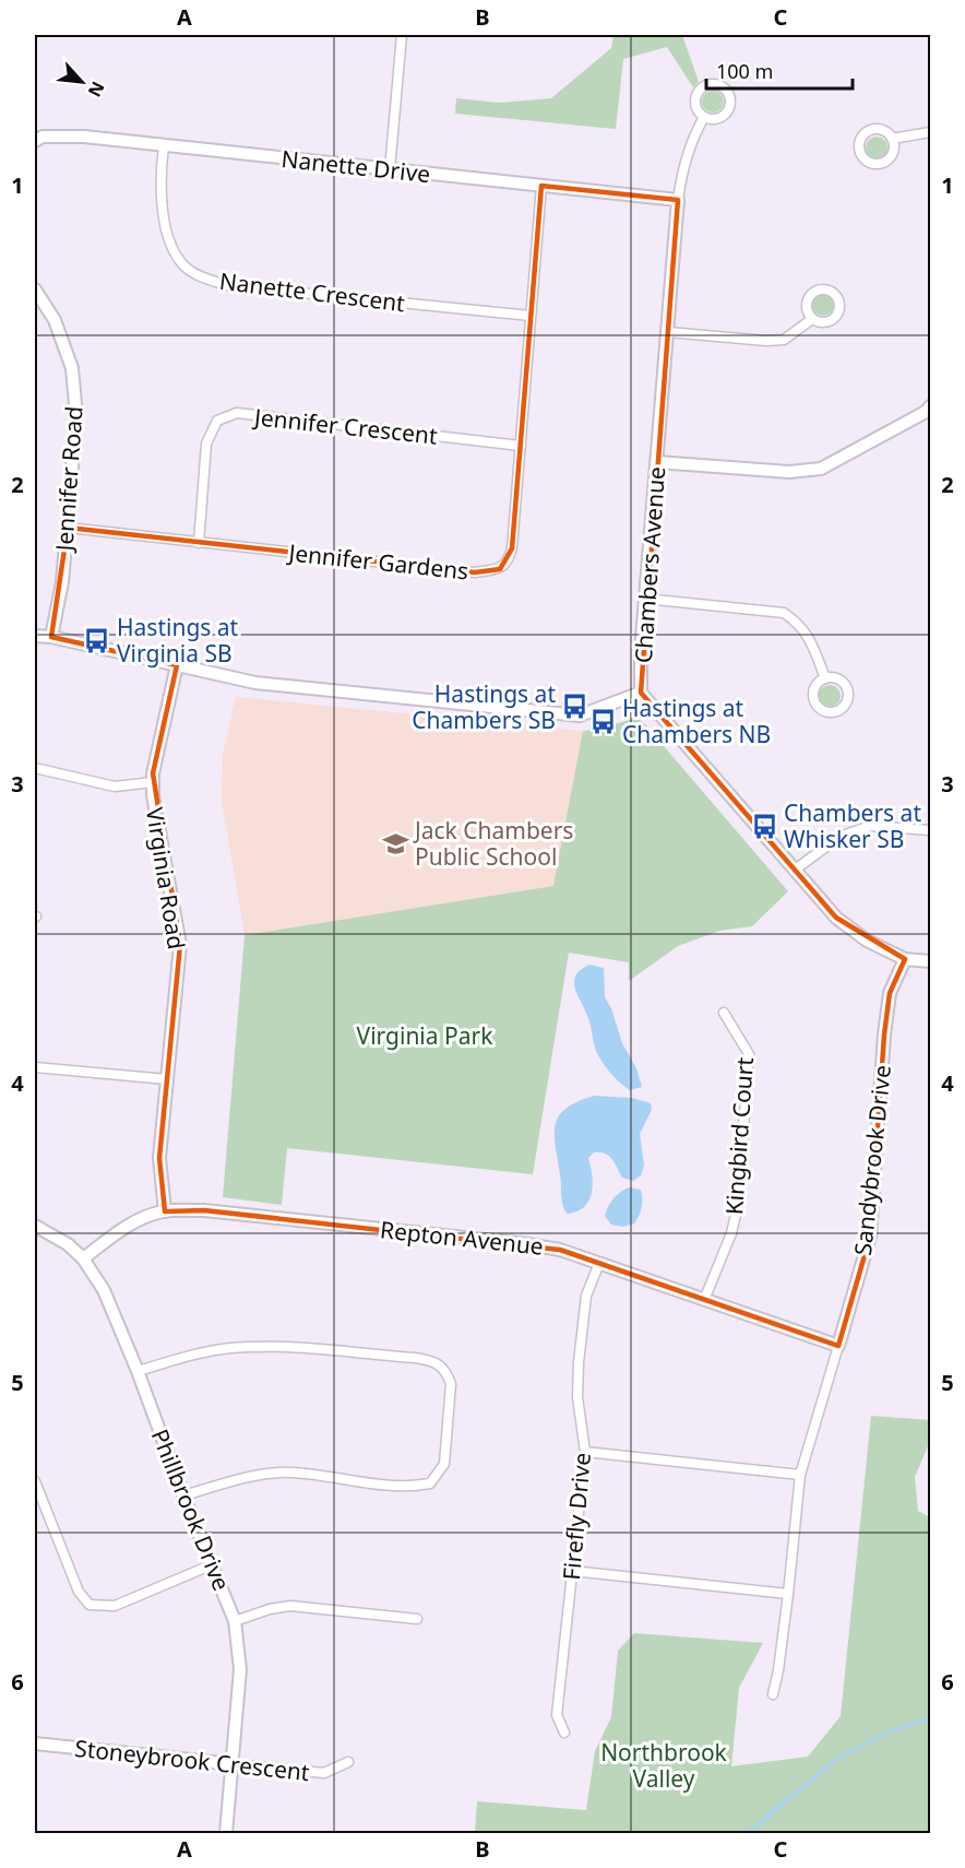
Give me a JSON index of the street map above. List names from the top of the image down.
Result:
{
  "streets": {
    "street": [
      "Nanette Drive",
      "Nanette Crescent",
      "Jennifer Crescent",
      "Jennifer Road",
      "Jennifer Gardens",
      "Chambers Avenue",
      "Virginia Road",
      "Kingbird Court",
      "Sandybrook Drive",
      "Repton Avenue",
      "Phillbrook Drive",
      "Firefly Drive",
      "Stoneybrook Crescent"
    ]
  },
  "crossings": [
    ["Nanette Drive", "Nanette Crescent"],
    ["Nanette Drive", "Jennifer Gardens"],
    ["Nanette Drive", "Chambers Avenue"],
    ["Nanette Crescent", "Jennifer Gardens"],
    ["Jennifer Crescent", "Jennifer Gardens"],
    ["Jennifer Road", "Jennifer Gardens"],
    ["Chambers Avenue", "Sandybrook Drive"],
    ["Virginia Road", "Repton Avenue"],
    ["Kingbird Court", "Repton Avenue"],
    ["Sandybrook Drive", "Repton Avenue"],
    ["Repton Avenue", "Phillbrook Drive"],
    ["Repton Avenue", "Firefly Drive"],
    ["Phillbrook Drive", "Stoneybrook Crescent"]
  ],
  "parks": ["Virginia Park", "Northbrook Valley"],
  "places": {
    "bus stop": [
      "Hastings at Virginia SB",
      "Hastings at Chambers SB",
      "Hastings at Chambers NB",
      "Chambers at Whisker SB"
    ],
    "school or university": ["Jack Chambers Public School"]
  },
  "scale_bar": "100 m",
  "north": "bottom right",
  "grid": {
    "columns": ["A", "B", "C"],
    "rows": [
      "1",
      "2",
      "3",
      "4",
      "5",
      "6"
    ]
  }
}
